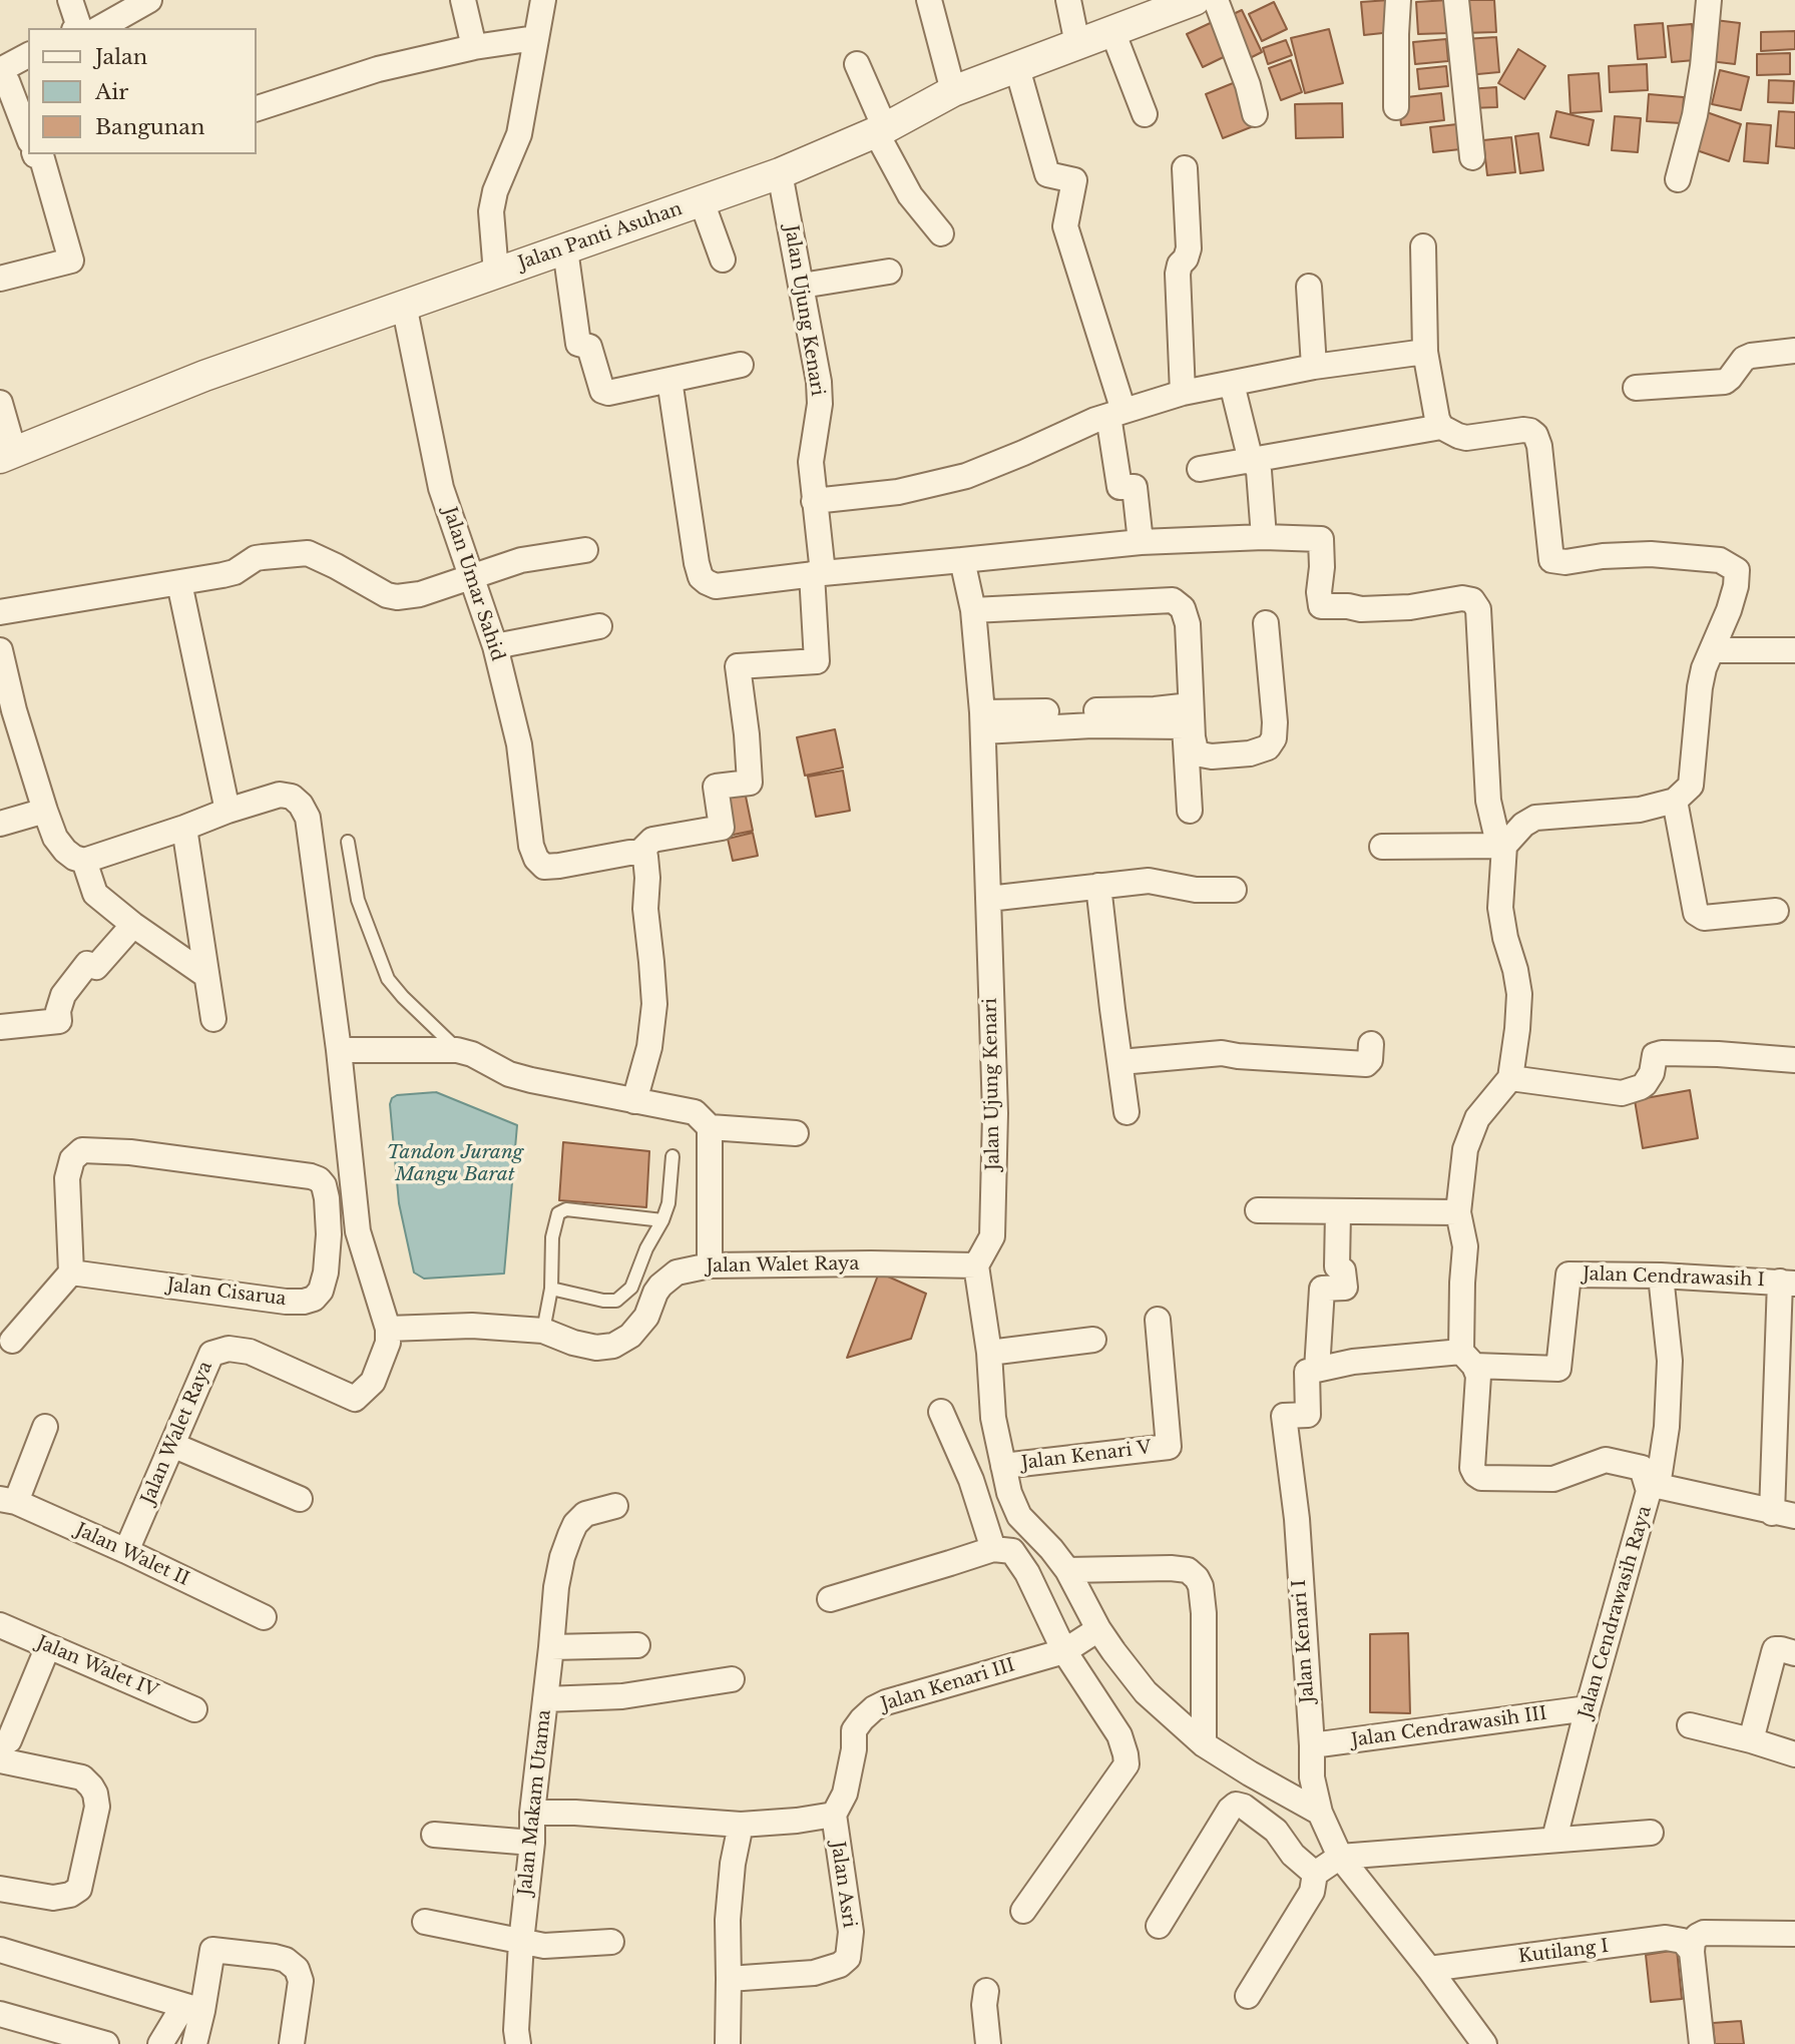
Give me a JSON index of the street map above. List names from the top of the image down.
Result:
{
  "streets": {
    "street": [
      "Jalan Panti Asuhan",
      "Jalan Ujung Kenari",
      "Jalan Umar Sahid",
      "Jalan Walet Raya",
      "Jalan Cendrawasih I",
      "Jalan Cisarua",
      "Jalan Kenari V",
      "Jalan Walet II",
      "Jalan Cendrawasih Raya",
      "Jalan Kenari I",
      "Jalan Walet IV",
      "Jalan Kenari III",
      "Jalan Cendrawasih III",
      "Jalan Makam Utama",
      "Jalan Asri",
      "Kutilang I"
    ]
  },
  "crossings": [
    ["Jalan Panti Asuhan", "Jalan Ujung Kenari"],
    ["Jalan Panti Asuhan", "Jalan Umar Sahid"],
    ["Jalan Ujung Kenari", "Jalan Umar Sahid"],
    ["Jalan Ujung Kenari", "Jalan Walet Raya"],
    ["Jalan Walet Raya", "Jalan Walet II"],
    ["Jalan Cendrawasih Raya", "Jalan Cendrawasih III"],
    ["Jalan Kenari I", "Jalan Cendrawasih III"],
    ["Jalan Kenari III", "Jalan Asri"]
  ],
  "water": ["Tandon Jurang Mangu Barat"],
  "legend": ["Jalan", "Air", "Bangunan"]
}
